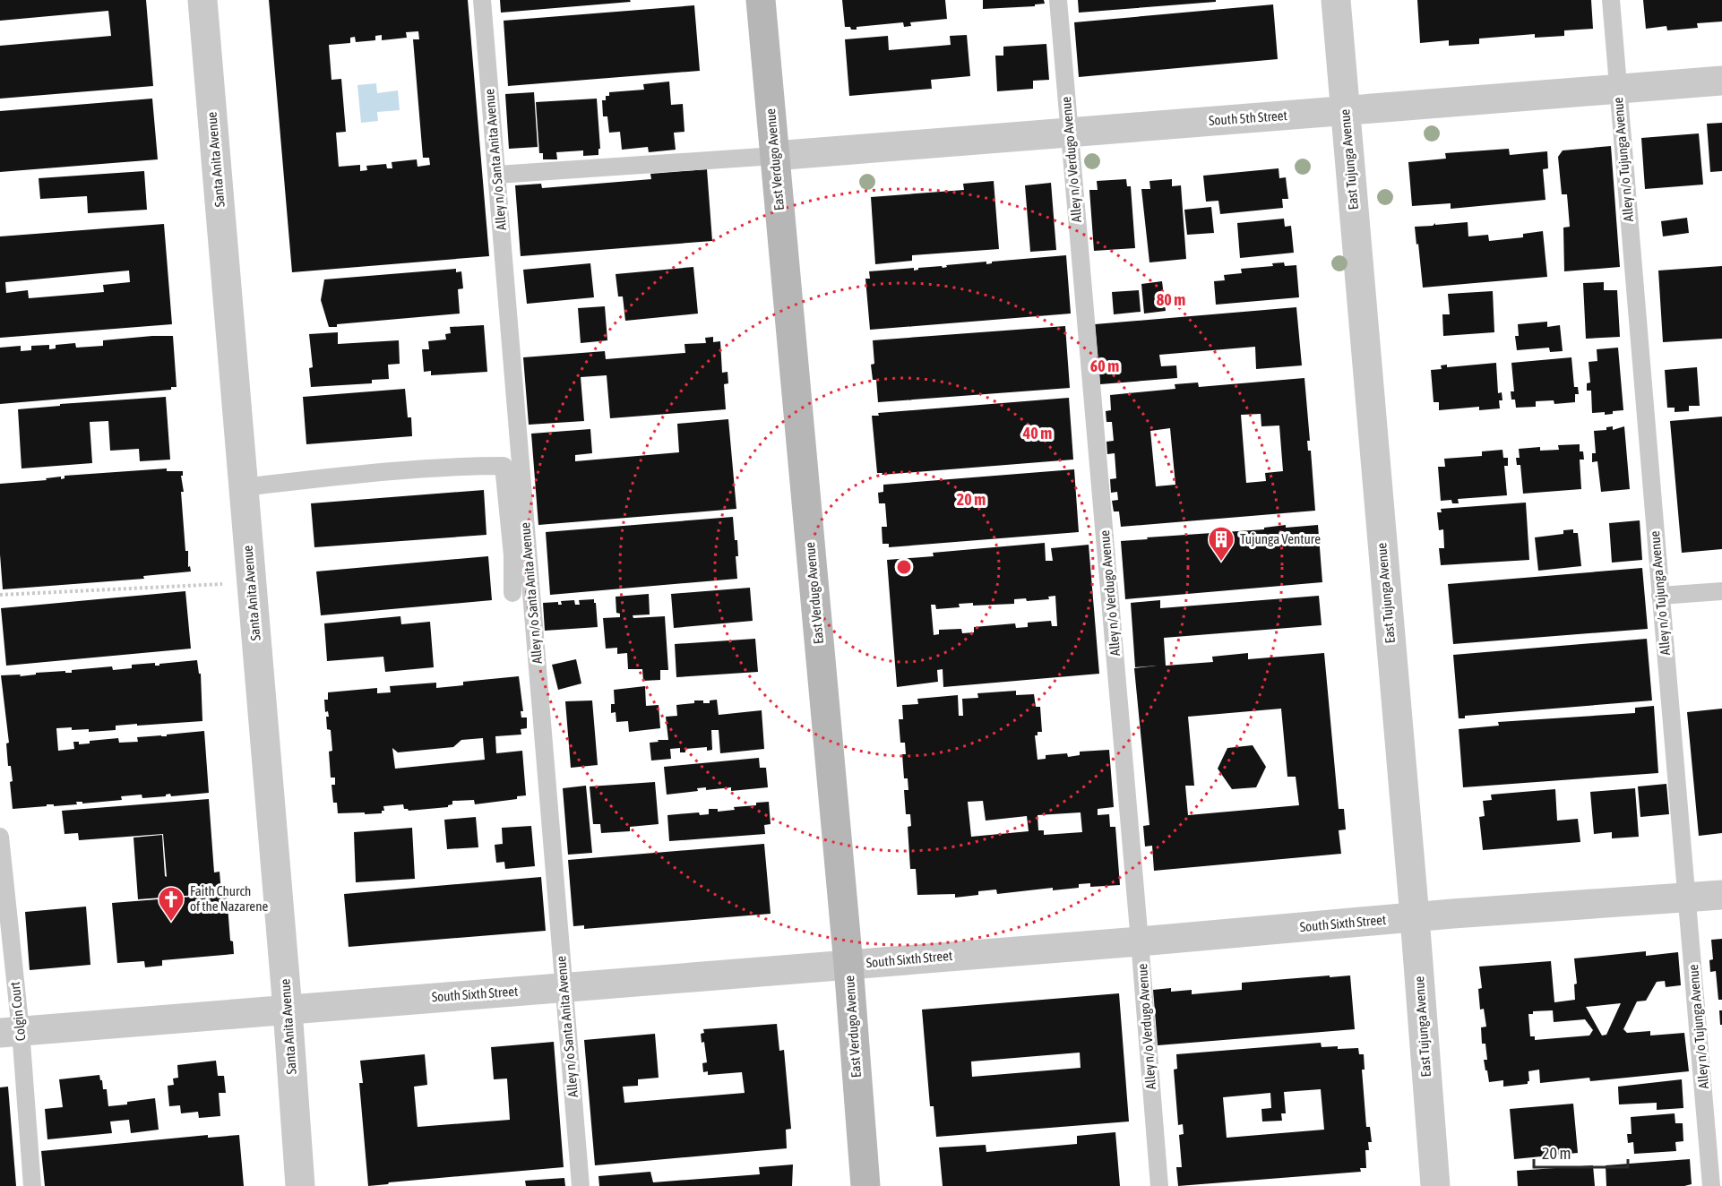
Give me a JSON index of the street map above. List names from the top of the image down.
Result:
{
  "streets": {
    "street": [
      "South 5th Street",
      "Santa Anita Avenue",
      "East Verdugo Avenue",
      "East Tujunga Avenue",
      "South Sixth Street"
    ],
    "lane": [
      "Alley n/o Santa Anita Avenue",
      "Alley n/o Verdugo Avenue",
      "Alley n/o Tujunga Avenue",
      "Colgin Court"
    ]
  },
  "crossings": [
    ["South 5th Street", "East Verdugo Avenue"],
    ["South 5th Street", "Alley n/o Verdugo Avenue"],
    ["South 5th Street", "East Tujunga Avenue"],
    ["South 5th Street", "Alley n/o Tujunga Avenue"],
    ["Santa Anita Avenue", "South Sixth Street"],
    ["Alley n/o Santa Anita Avenue", "South Sixth Street"],
    ["East Verdugo Avenue", "South Sixth Street"],
    ["Alley n/o Verdugo Avenue", "South Sixth Street"],
    ["East Tujunga Avenue", "South Sixth Street"],
    ["Alley n/o Tujunga Avenue", "South Sixth Street"],
    ["South Sixth Street", "Colgin Court"]
  ],
  "places": {
    "building": ["Tujunga Venture"],
    "church": ["Faith Church of the Nazarene"]
  },
  "scale_bar": "20 m",
  "rings": [
    "80 m",
    "60 m",
    "40 m",
    "20 m"
  ]
}
